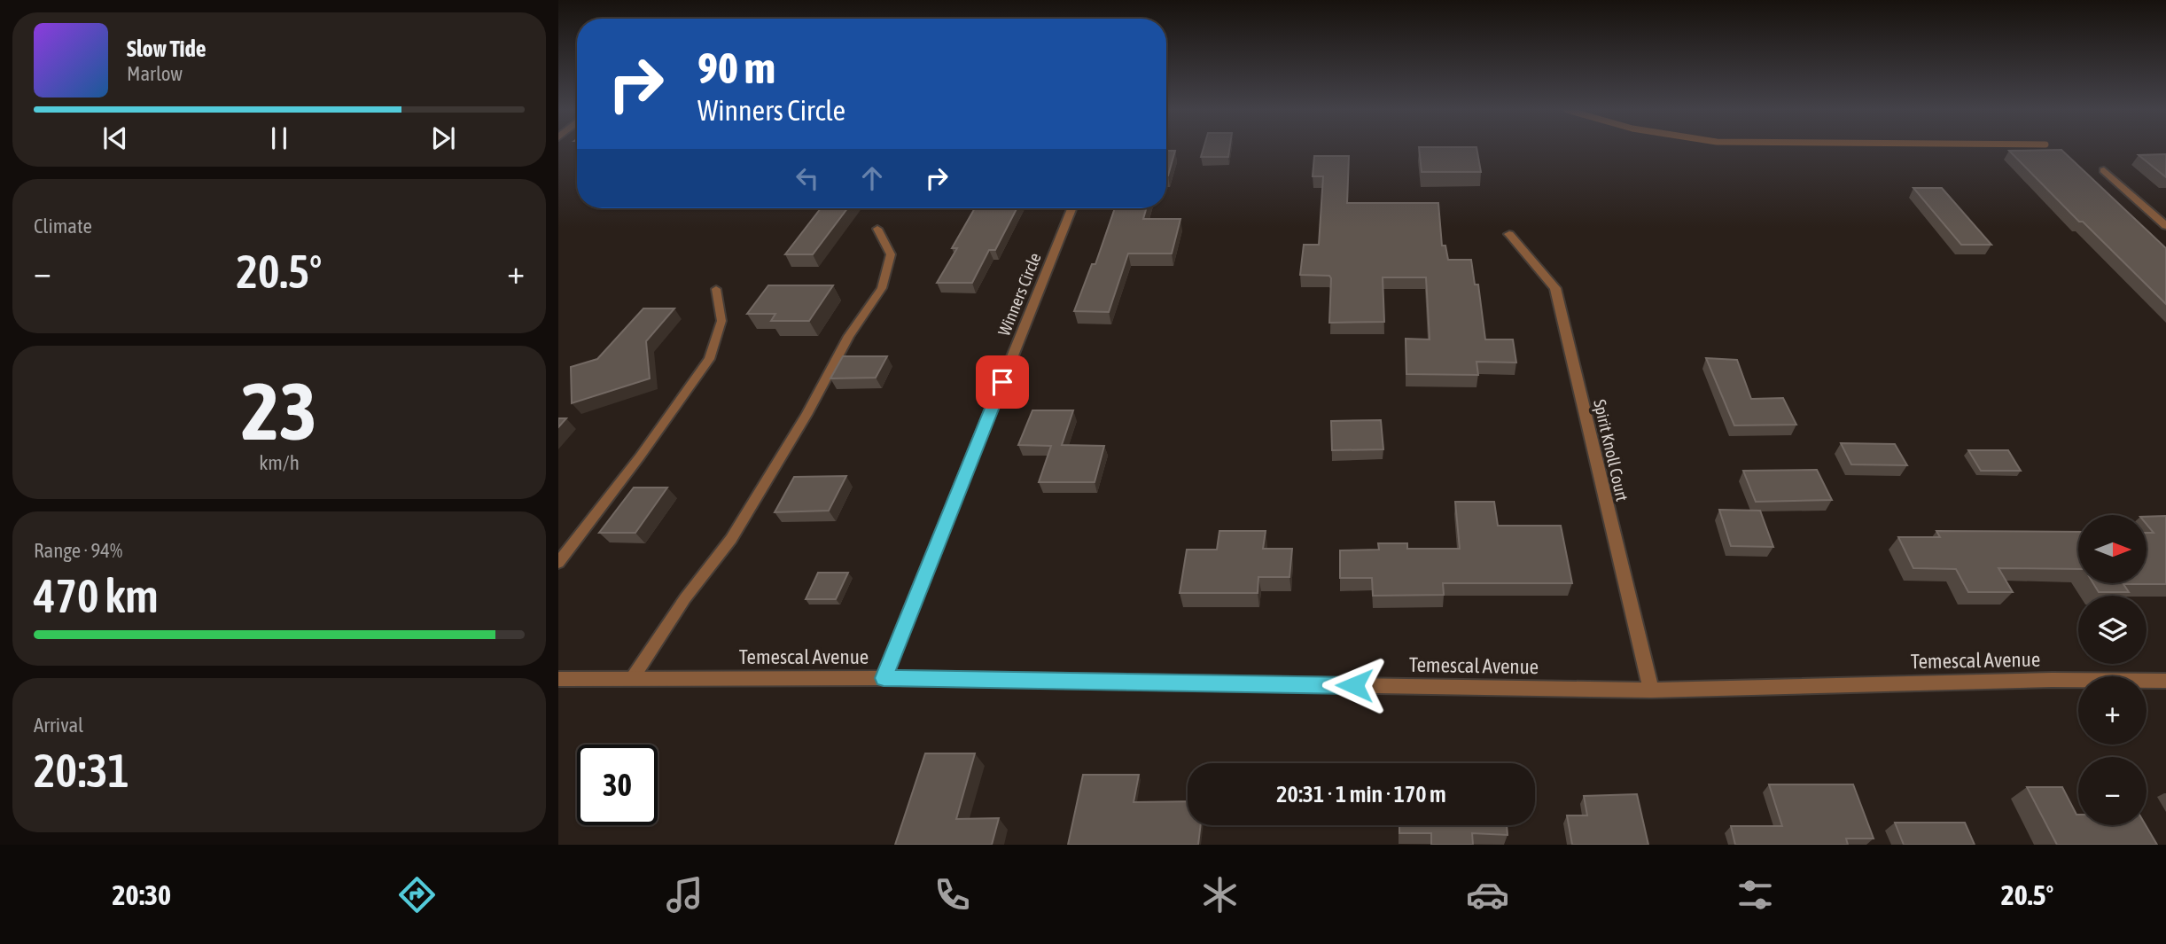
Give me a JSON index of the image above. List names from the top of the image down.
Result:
{
  "streets": {
    "street": ["Winners Circle", "Spirit Knoll Court", "Temescal Avenue"]
  },
  "crossings": [
    ["Winners Circle", "Temescal Avenue"],
    ["Spirit Knoll Court", "Temescal Avenue"]
  ],
  "north": "right",
  "page": {
    "turn": ["90 m", "Winners Circle"],
    "song": ["Slow Tide", "Marlow"],
    "tile": [
      "Climate",
      ["23", "km/h"],
      ["Range · 94%", "470 km"],
      ["Arrival", "20:31"]
    ],
    "heat": ["−", "20.5°", "+"],
    "map_buttons": ["+", "−"],
    "limit": "30",
    "trip": "20:31 · 1 min · 170 m",
    "tabs": ["20:30", "20.5°"]
  }
}
